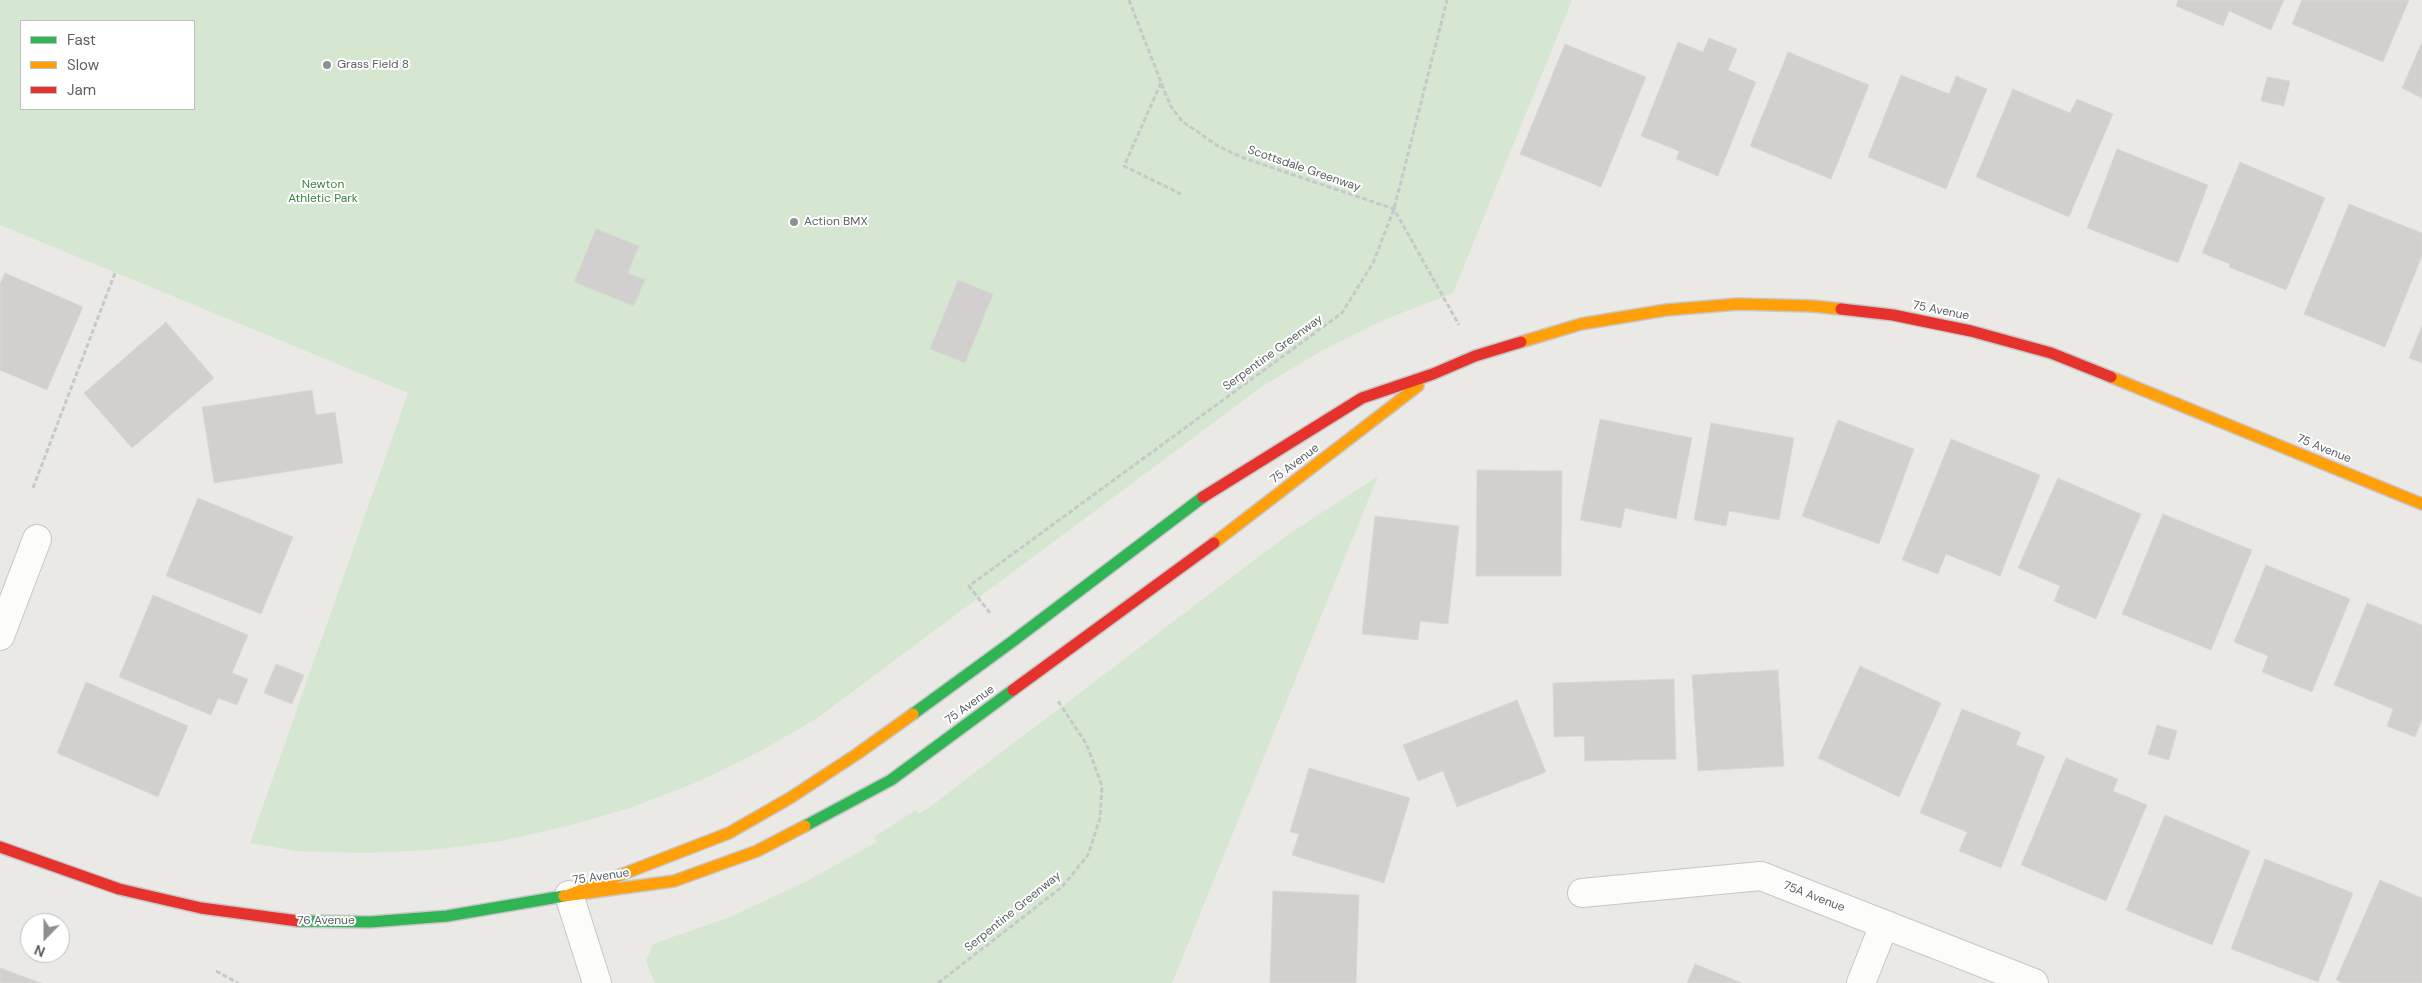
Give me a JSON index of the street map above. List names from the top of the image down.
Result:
{
  "streets": {
    "street": ["75 Avenue", "75A Avenue", "76 Avenue"],
    "path": ["Scottsdale Greenway", "Serpentine Greenway"]
  },
  "crossings": [
    ["Scottsdale Greenway", "Serpentine Greenway"],
    ["75 Avenue", "76 Avenue"]
  ],
  "parks": ["Newton Athletic Park"],
  "places": ["Grass Field 8", "Action BMX"],
  "legend": ["Fast", "Slow", "Jam"],
  "north": "bottom"
}
